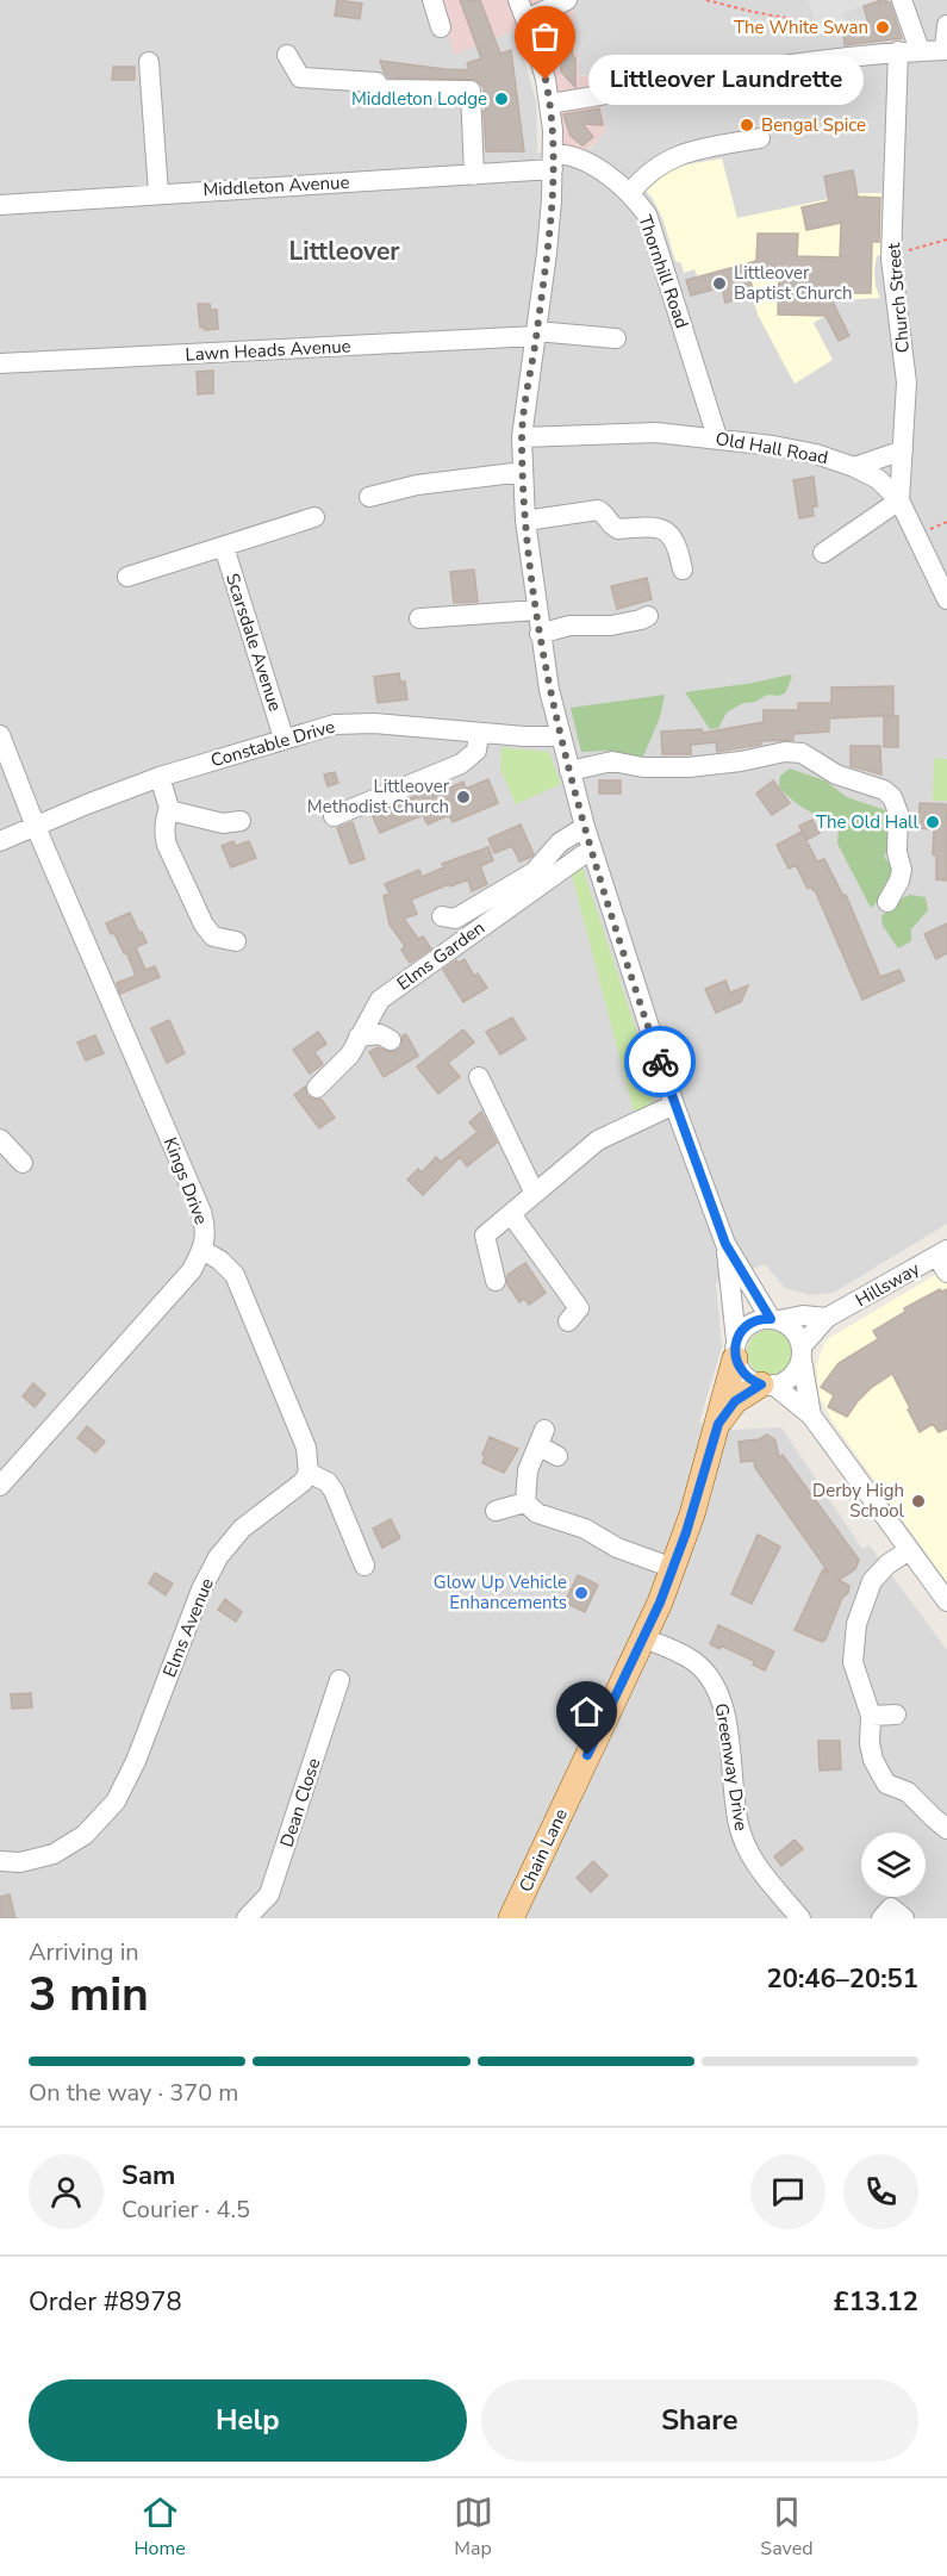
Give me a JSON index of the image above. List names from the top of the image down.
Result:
{
  "streets": {
    "main road": ["Chain Lane"],
    "street": [
      "Middleton Avenue",
      "Thornhill Road",
      "Church Street",
      "Lawn Heads Avenue",
      "Old Hall Road",
      "Scarsdale Avenue",
      "Constable Drive",
      "Elms Garden",
      "Kings Drive",
      "Hillsway",
      "Elms Avenue",
      "Greenway Drive",
      "Dean Close"
    ]
  },
  "crossings": [
    ["Middleton Avenue", "Thornhill Road"],
    ["Thornhill Road", "Old Hall Road"],
    ["Church Street", "Old Hall Road"],
    ["Scarsdale Avenue", "Constable Drive"],
    ["Constable Drive", "Kings Drive"],
    ["Hillsway", "Chain Lane"],
    ["Greenway Drive", "Chain Lane"]
  ],
  "districts": ["Littleover"],
  "places": [
    "The White Swan",
    "Littleover Laundrette",
    "Middleton Lodge",
    "Bengal Spice",
    "Littleover Baptist Church",
    "Littleover Methodist Church",
    "The Old Hall",
    "Derby High School",
    "Glow Up Vehicle Enhancements"
  ],
  "page": {
    "bubble": "Littleover Laundrette",
    "heading": ["3 min", "Arriving in", "20:46–20:51"],
    "panel": [
      "Sam",
      "Courier · 4.5",
      "Order #8978",
      "£13.12"
    ],
    "bar": "On the way · 370 m",
    "buttons": ["Help", "Share"],
    "tabs": ["Home", "Map", "Saved"]
  }
}
